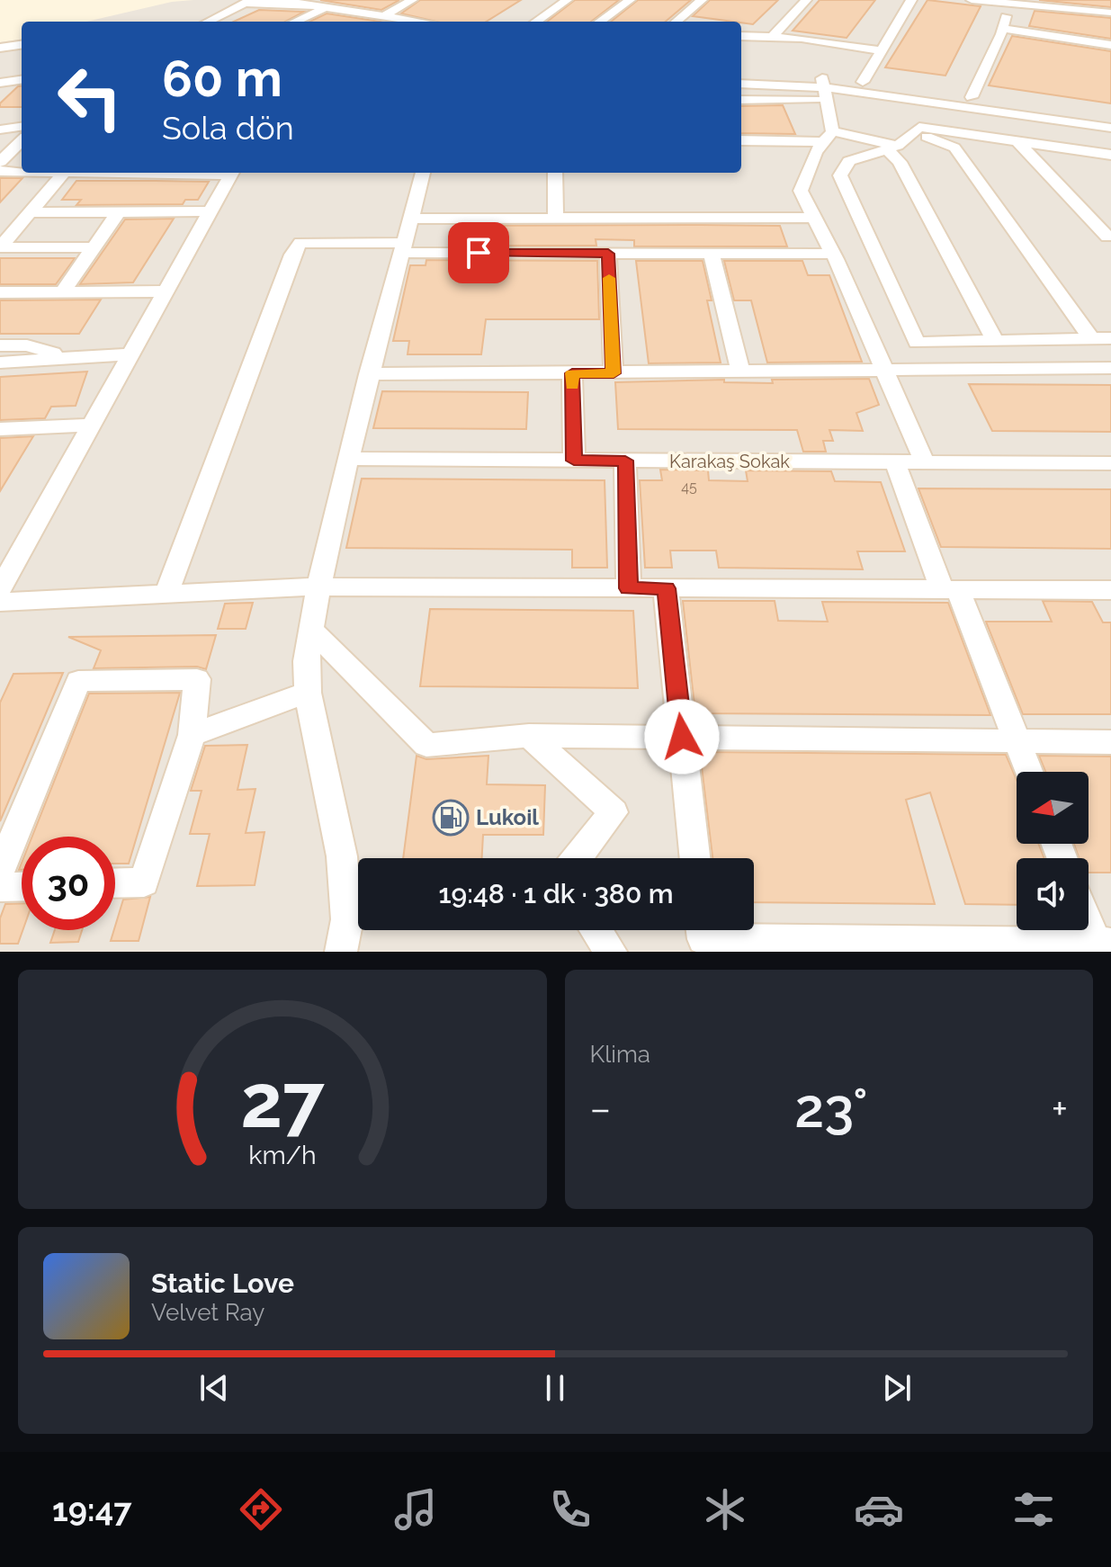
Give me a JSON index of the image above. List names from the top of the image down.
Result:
{
  "streets": {
    "street": ["Karakaş Sokak"]
  },
  "places": {
    "fuel station": ["Lukoil"]
  },
  "house_numbers": ["45"],
  "north": "left",
  "page": {
    "turn": ["60 m", "Sola dön"],
    "limit": "30",
    "trip": "19:48 · 1 dk · 380 m",
    "tile": "Klima",
    "heat": ["−", "23°", "+"],
    "song": ["Static Love", "Velvet Ray"],
    "tabs": "19:47",
    "gauge": ["27", "km/h"]
  }
}
